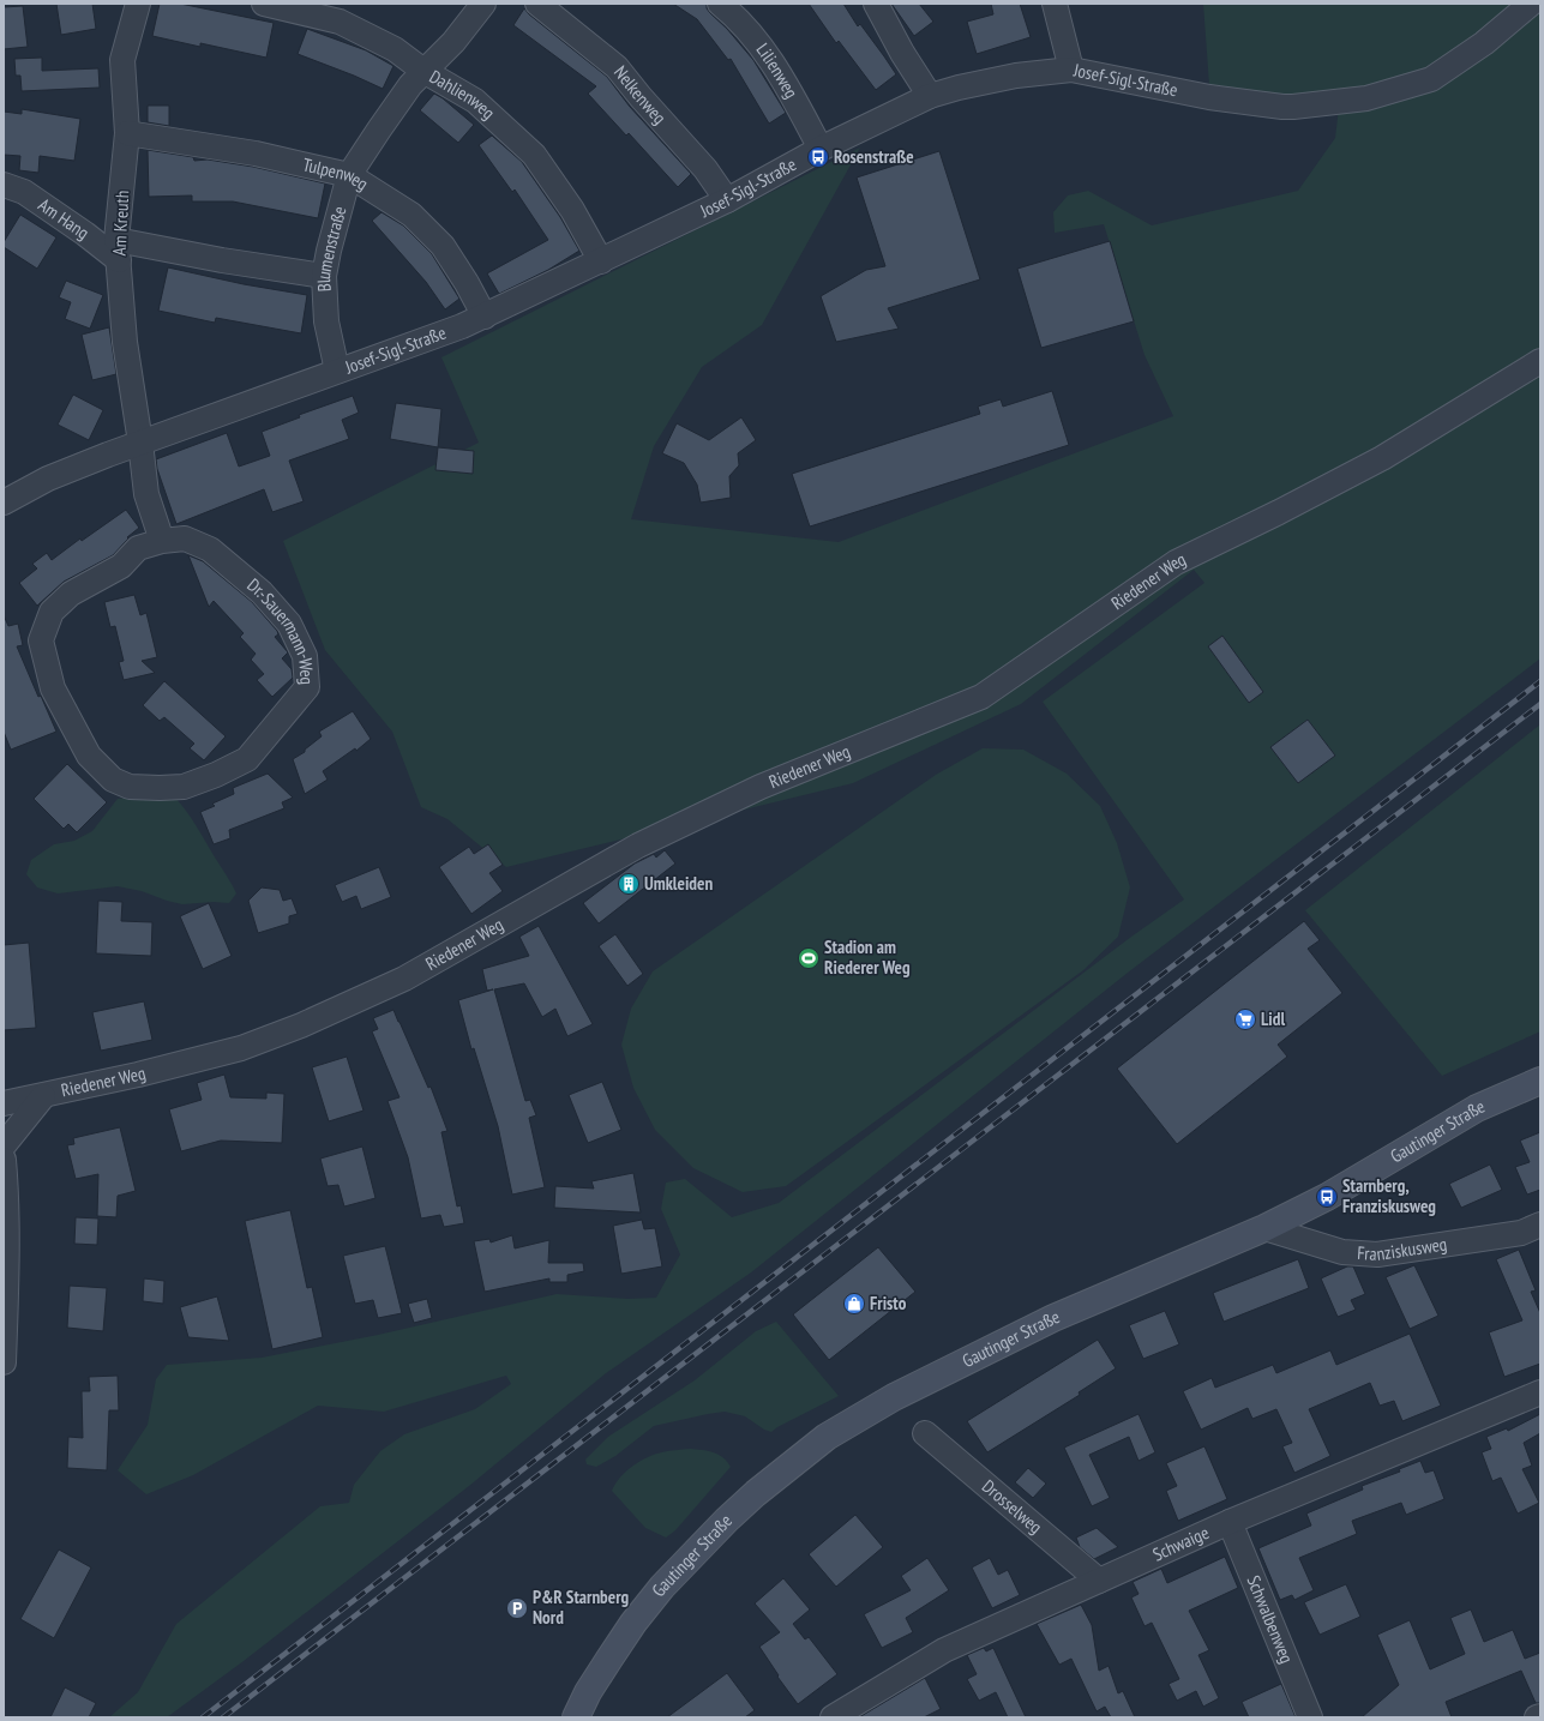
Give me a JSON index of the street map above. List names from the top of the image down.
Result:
{
  "streets": {
    "main road": ["Gautinger Straße"],
    "street": [
      "Lilienweg",
      "Josef-Sigl-Straße",
      "Nelkenweg",
      "Dahlienweg",
      "Tulpenweg",
      "Am Hang",
      "Am Kreuth",
      "Blumenstraße",
      "Riedener Weg",
      "Dr.-Sauermann-Weg",
      "Franziskusweg",
      "Drosselweg",
      "Schwaige",
      "Schwalbenweg"
    ]
  },
  "crossings": [
    ["Lilienweg", "Josef-Sigl-Straße"],
    ["Josef-Sigl-Straße", "Nelkenweg"],
    ["Josef-Sigl-Straße", "Dahlienweg"],
    ["Josef-Sigl-Straße", "Tulpenweg"],
    ["Josef-Sigl-Straße", "Am Kreuth"],
    ["Josef-Sigl-Straße", "Blumenstraße"],
    ["Dahlienweg", "Blumenstraße"],
    ["Tulpenweg", "Am Kreuth"],
    ["Tulpenweg", "Blumenstraße"],
    ["Am Hang", "Am Kreuth"],
    ["Gautinger Straße", "Franziskusweg"],
    ["Drosselweg", "Schwaige"],
    ["Schwaige", "Schwalbenweg"]
  ],
  "places": {
    "bus stop": ["Rosenstraße", "Starnberg, Franziskusweg"],
    "building": ["Umkleiden"],
    "sports": ["Stadion am Riederer Weg"],
    "supermarket": ["Lidl"],
    "shop": ["Fristo"],
    "parking": ["P&R Starnberg Nord"]
  }
}
